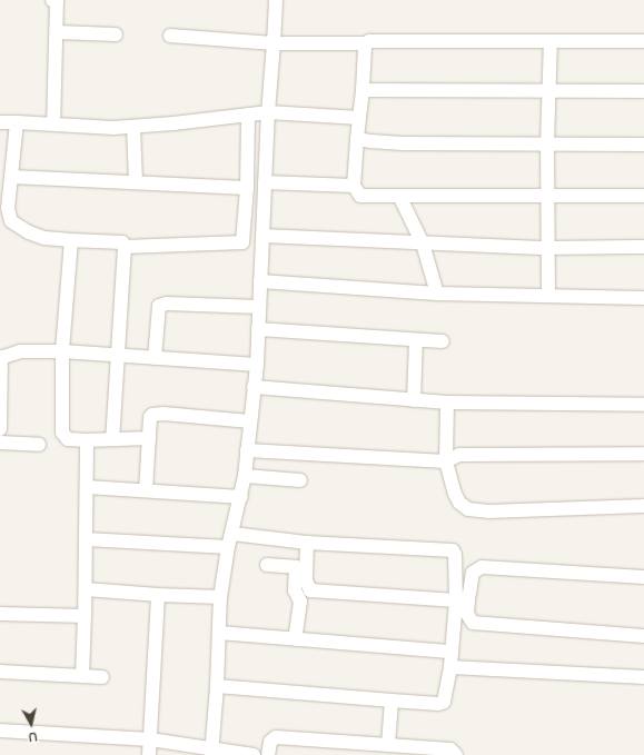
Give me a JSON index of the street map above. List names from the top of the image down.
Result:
{
  "north": "bottom"
}
